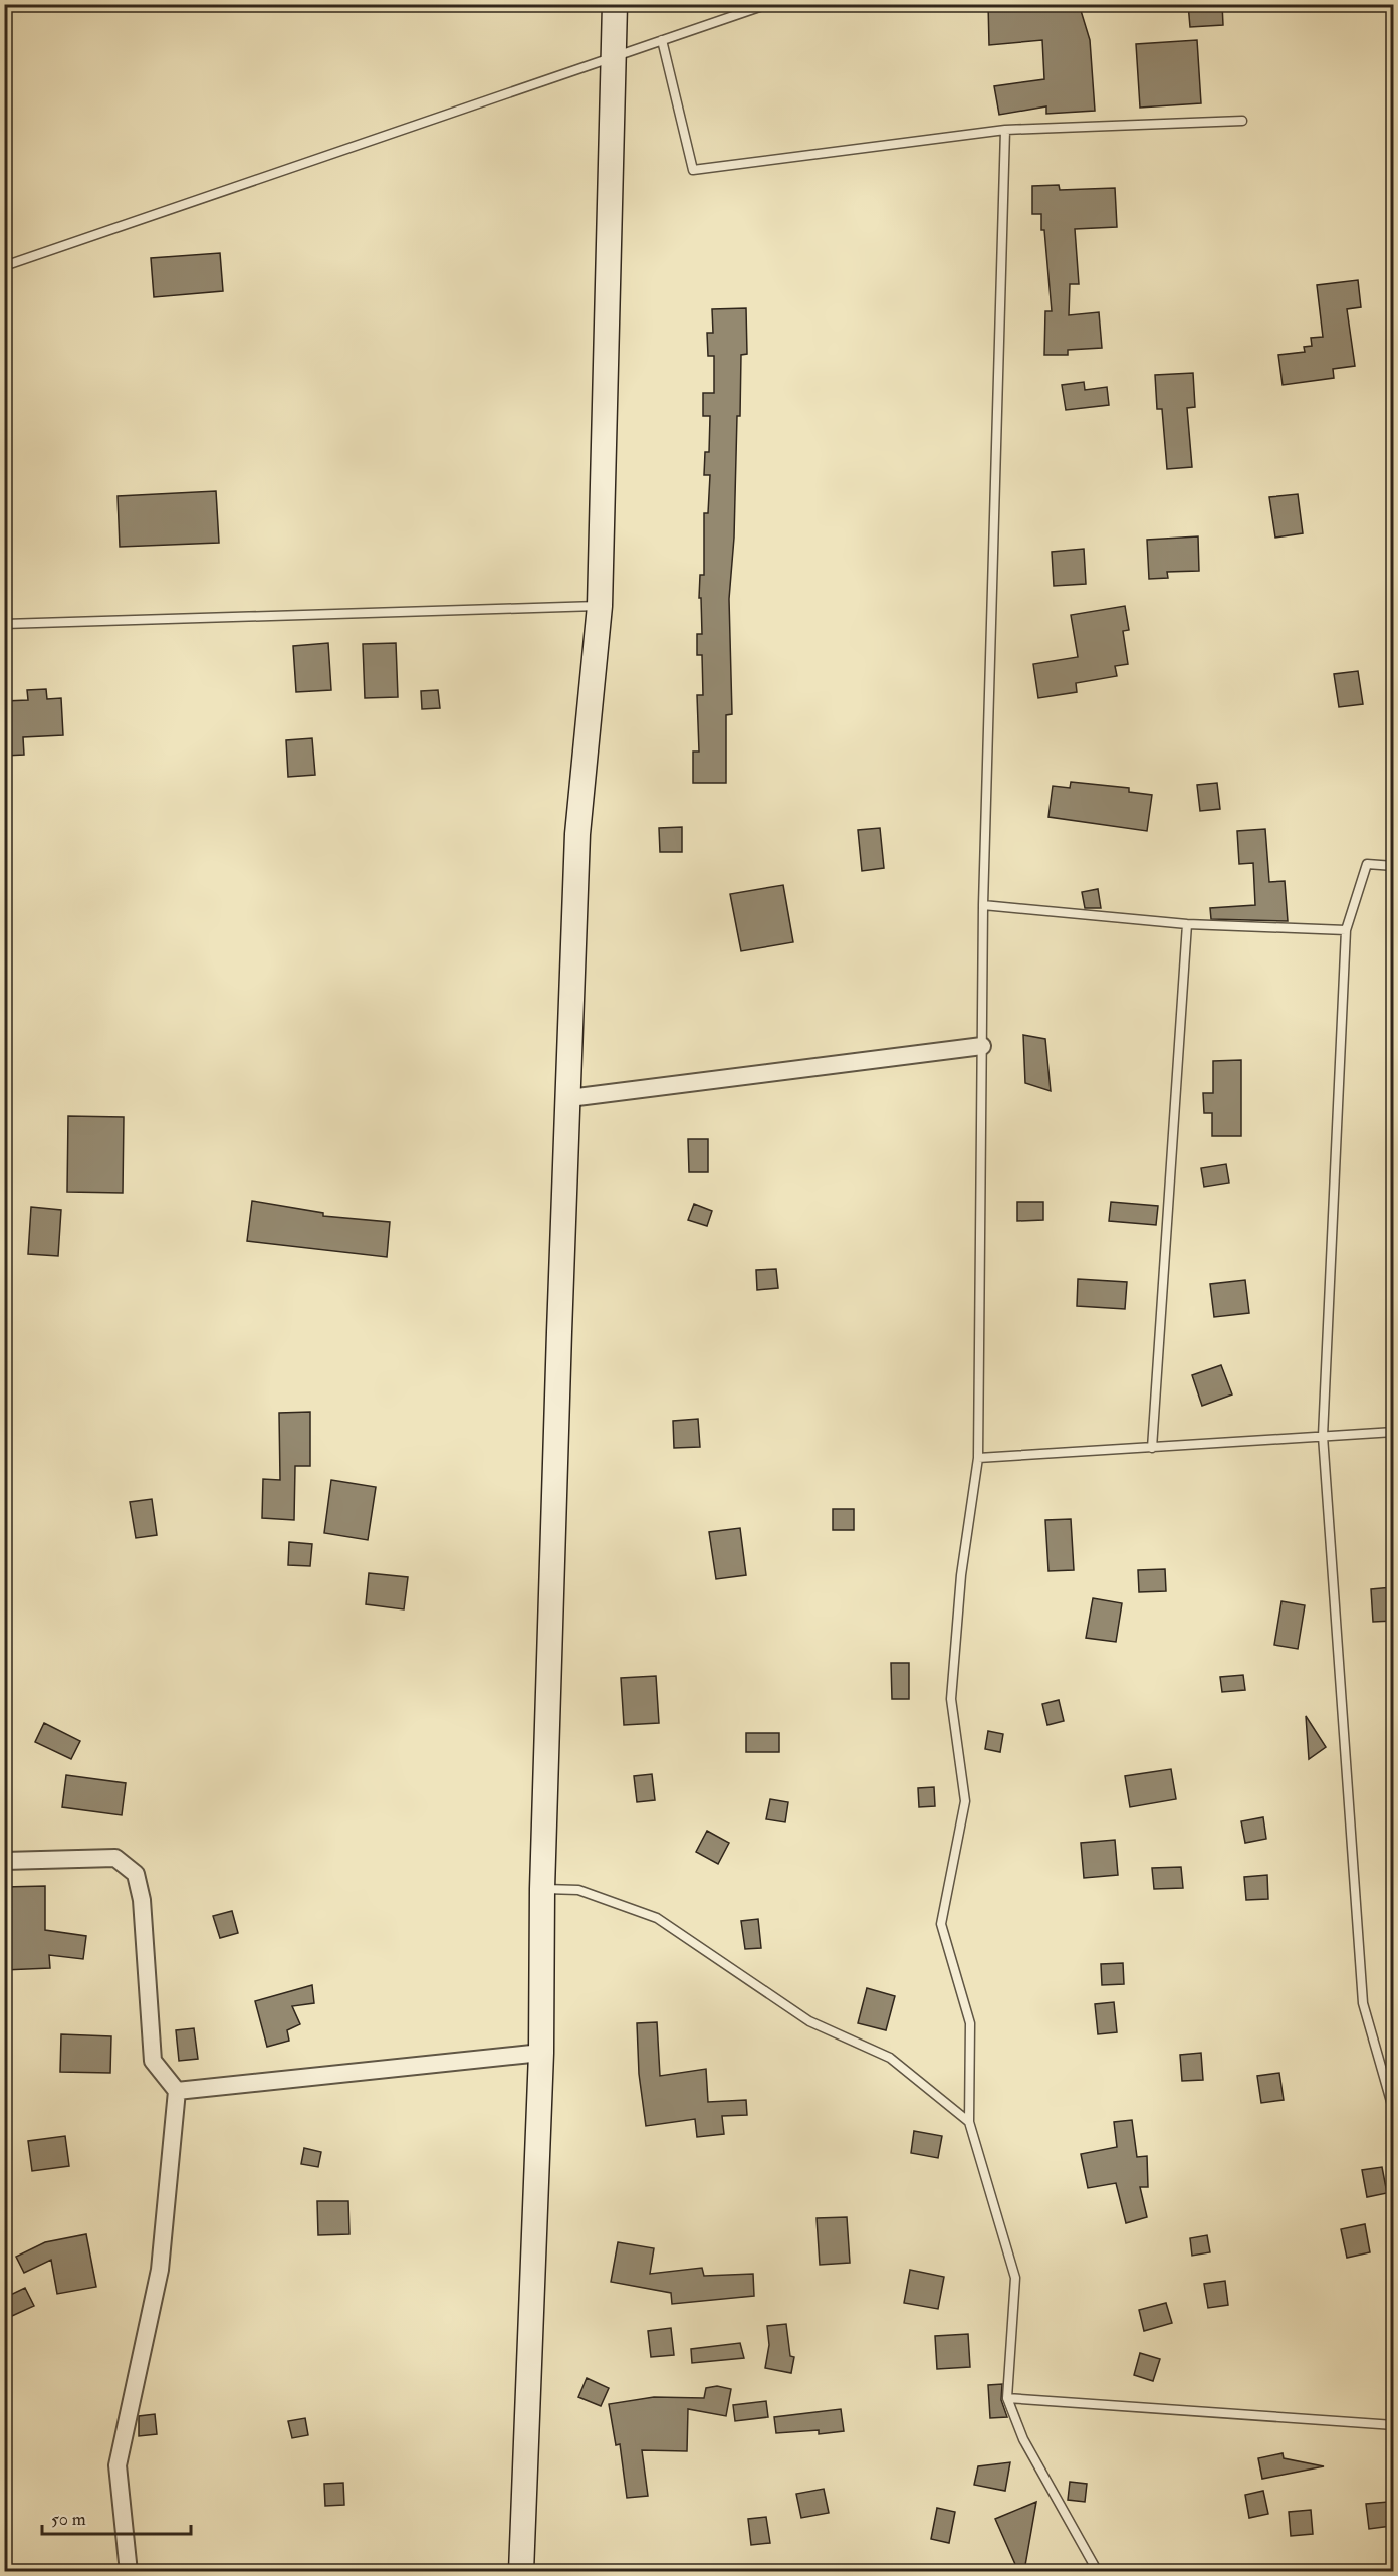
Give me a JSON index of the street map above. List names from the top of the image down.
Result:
{
  "scale_bar": "50 m"
}
